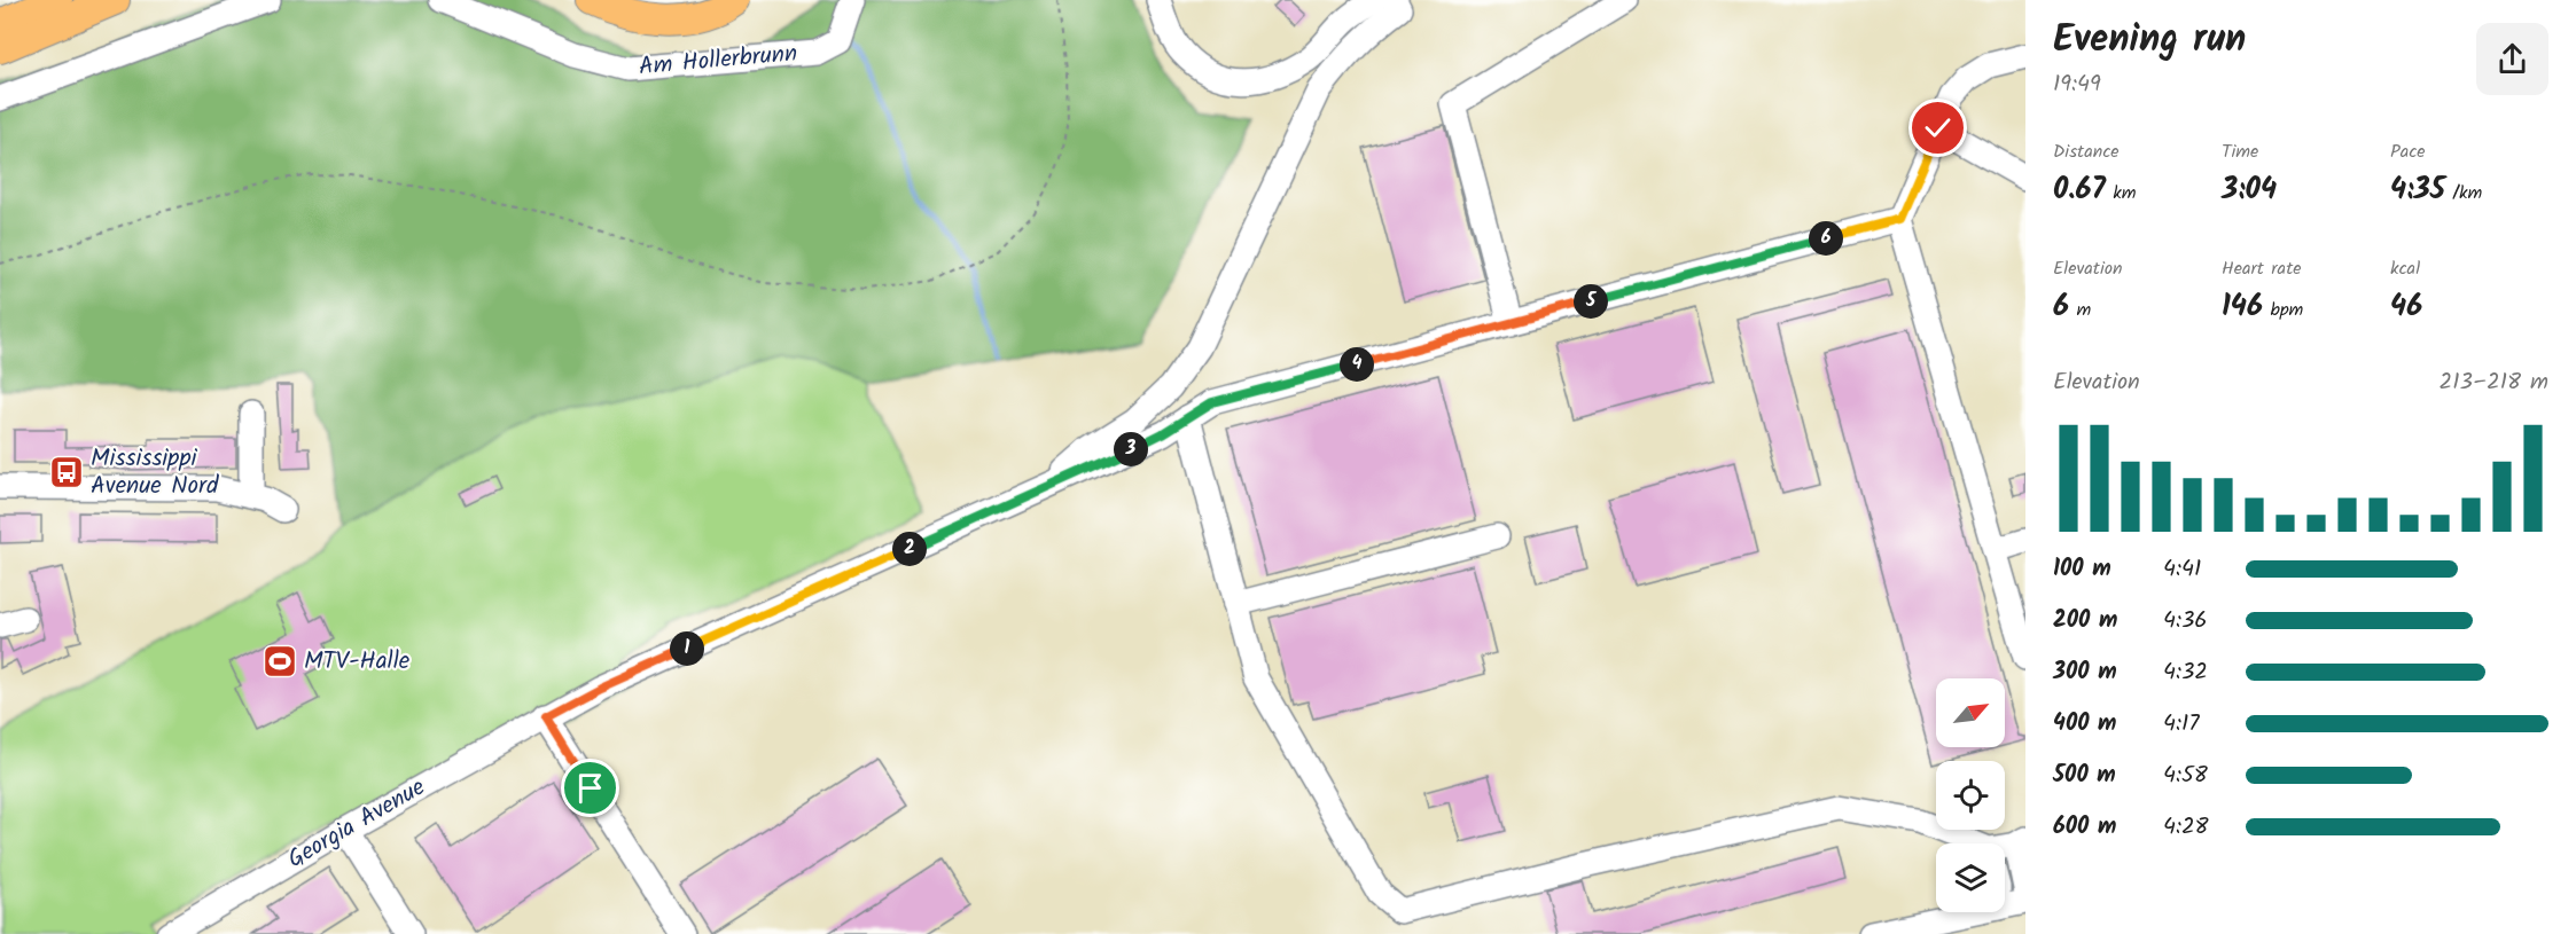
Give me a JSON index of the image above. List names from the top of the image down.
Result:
{
  "streets": {
    "street": ["Am Hollerbrunn", "Georgia Avenue"]
  },
  "places": {
    "bus stop": ["Mississippi Avenue Nord"],
    "sports": ["MTV-Halle"]
  },
  "north": "top right",
  "page": {
    "heading": ["Evening run", "19:49"],
    "stats": [
      ["Distance", "0.67 km"],
      ["Time", "3:04"],
      ["Pace", "4:35 /km"],
      ["Elevation", "6 m"],
      ["Heart rate", "146 bpm"],
      ["kcal", "46"]
    ],
    "pins": [
      "6",
      "5",
      "4",
      "3",
      "2",
      "1"
    ],
    "chart": ["Elevation", "213–218 m"],
    "list": [
      {
        "name": "100 m",
        "note": "4:41"
      },
      {
        "name": "200 m",
        "note": "4:36"
      },
      {
        "name": "300 m",
        "note": "4:32"
      },
      {
        "name": "400 m",
        "note": "4:17"
      },
      {
        "name": "500 m",
        "note": "4:58"
      },
      {
        "name": "600 m",
        "note": "4:28"
      }
    ]
  }
}
